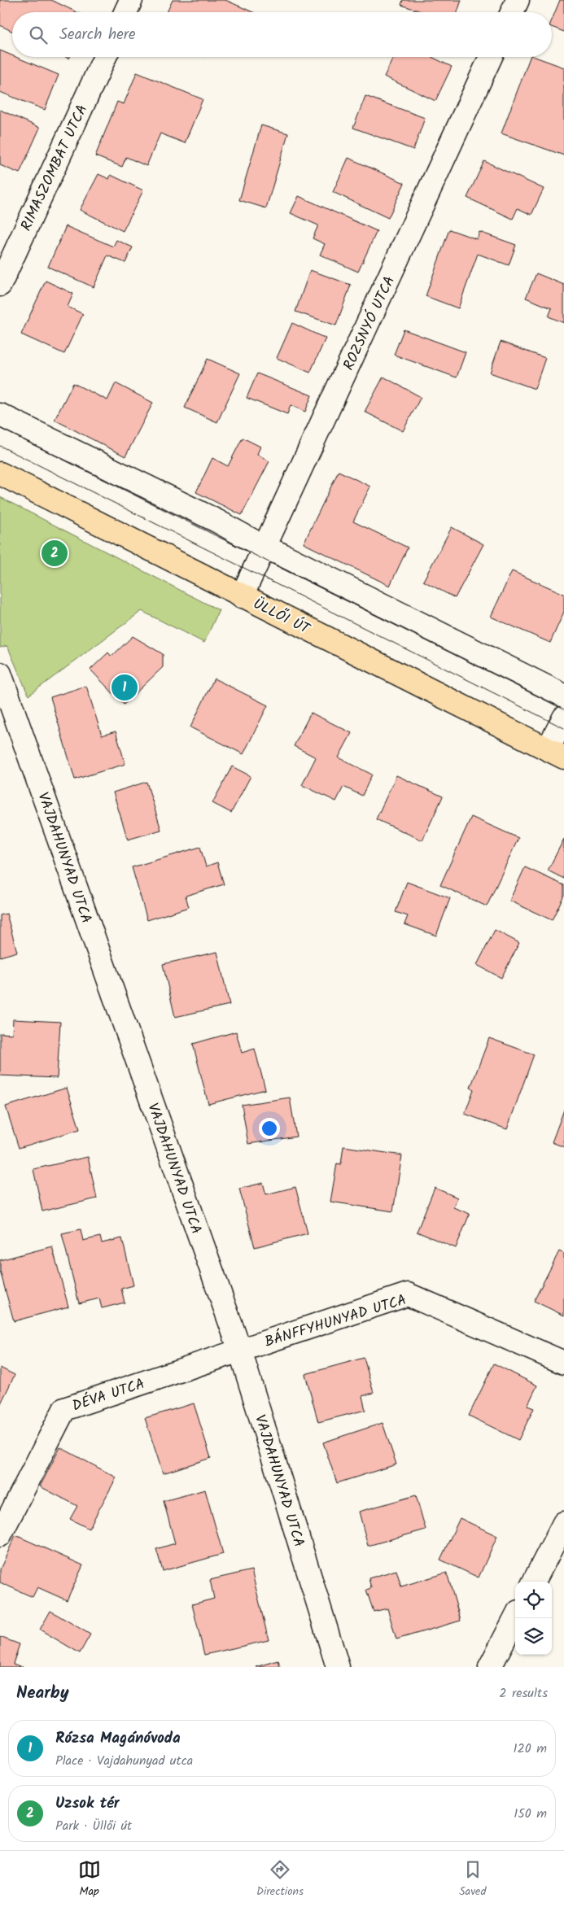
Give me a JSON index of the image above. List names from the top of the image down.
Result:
{
  "streets": {
    "main road": ["ÜLLŐI ÚT"],
    "street": [
      "RIMASZOMBAT UTCA",
      "ROZSNYÓ UTCA",
      "VAJDAHUNYAD UTCA",
      "BÁNFFYHUNYAD UTCA",
      "DÉVA UTCA"
    ]
  },
  "crossings": [
    ["ROZSNYÓ UTCA", "ÜLLŐI ÚT"],
    ["VAJDAHUNYAD UTCA", "BÁNFFYHUNYAD UTCA"],
    ["VAJDAHUNYAD UTCA", "DÉVA UTCA"],
    ["BÁNFFYHUNYAD UTCA", "DÉVA UTCA"]
  ],
  "page": {
    "search": "Search here",
    "pins": ["2", "1"],
    "heading": ["Nearby", "2 results"],
    "list": [
      {
        "mark": "1",
        "name": "Rózsa Magánóvoda",
        "note": "Place · Vajdahunyad utca",
        "value": "120 m"
      },
      {
        "mark": "2",
        "name": "Uzsok tér",
        "note": "Park · Üllői út",
        "value": "150 m"
      }
    ],
    "nav": ["Map", "Directions", "Saved"]
  }
}
